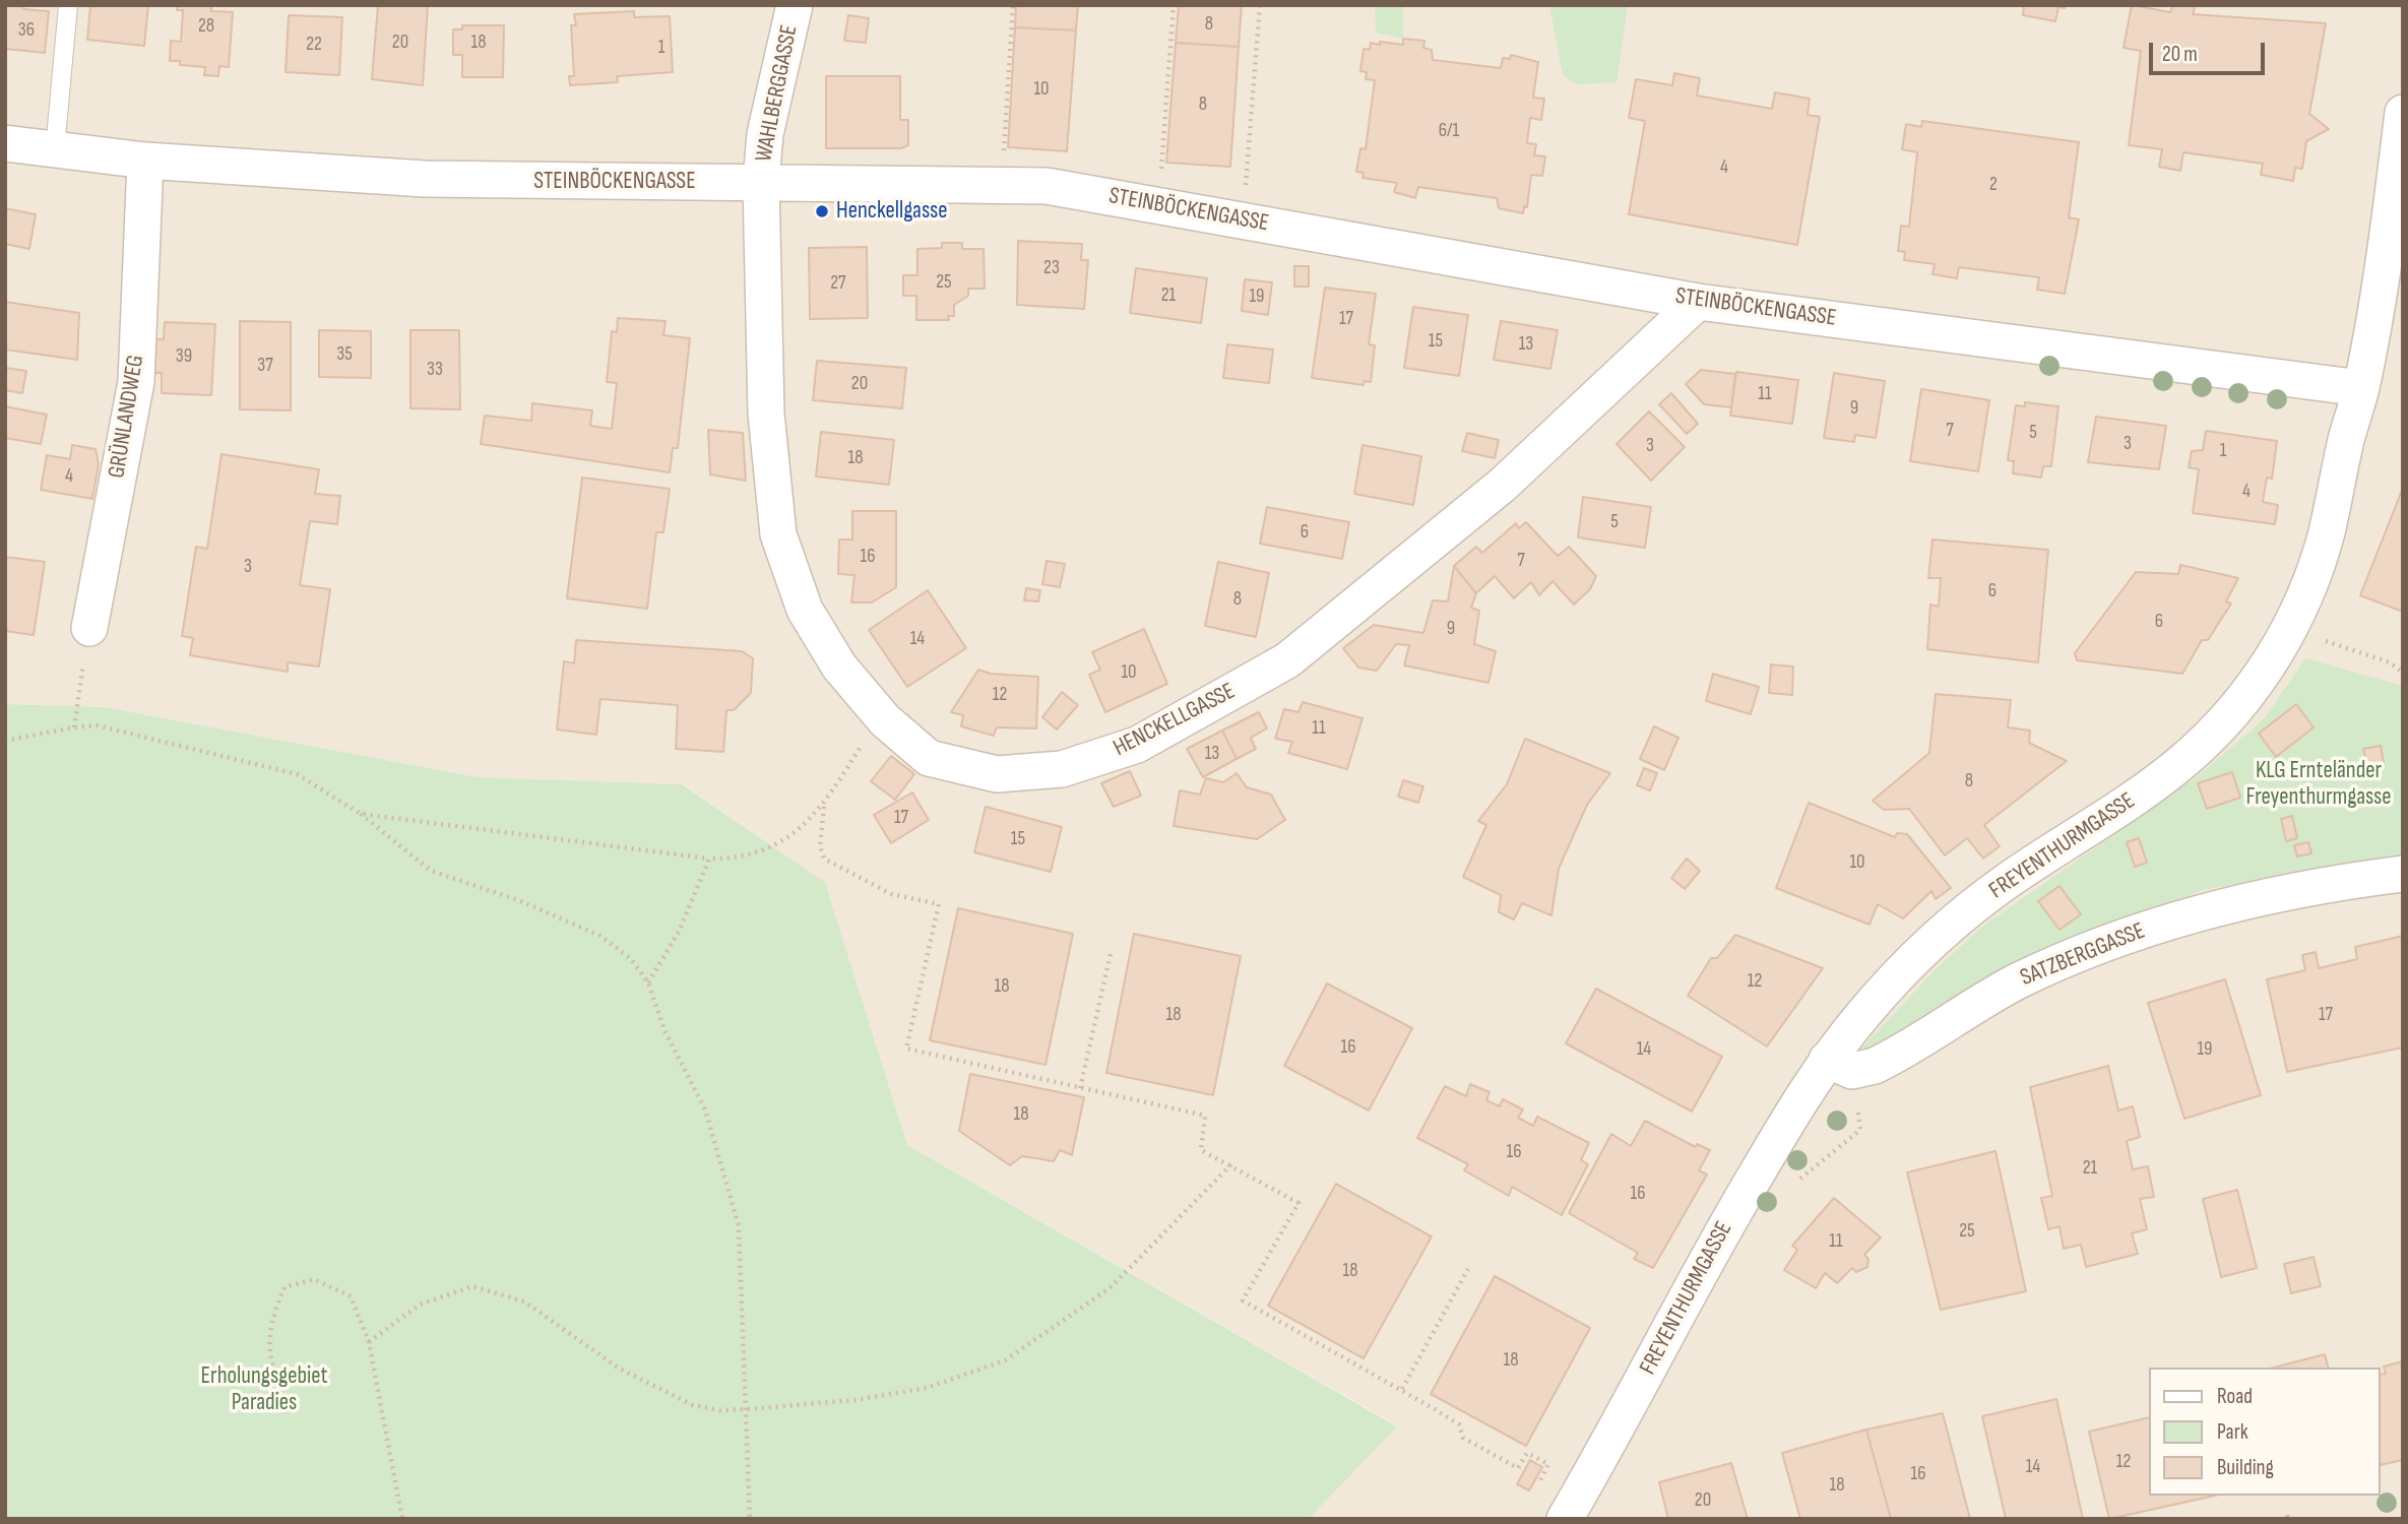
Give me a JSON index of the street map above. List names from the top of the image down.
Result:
{
  "streets": {
    "street": [
      "WAHLBERGGASSE",
      "STEINBÖCKENGASSE",
      "GRÜNLANDWEG",
      "HENCKELLGASSE",
      "FREYENTHURMGASSE",
      "SATZBERGGASSE"
    ]
  },
  "crossings": [
    ["WAHLBERGGASSE", "STEINBÖCKENGASSE"],
    ["WAHLBERGGASSE", "HENCKELLGASSE"],
    ["STEINBÖCKENGASSE", "GRÜNLANDWEG"],
    ["STEINBÖCKENGASSE", "HENCKELLGASSE"],
    ["STEINBÖCKENGASSE", "FREYENTHURMGASSE"],
    ["FREYENTHURMGASSE", "SATZBERGGASSE"]
  ],
  "parks": ["KLG Ernteländer Freyenthurmgasse", "Erholungsgebiet Paradies"],
  "places": ["Henckellgasse"],
  "house_numbers": [
    "8",
    "28",
    "36",
    "20",
    "18",
    "22",
    "1",
    "10",
    "8",
    "6/1",
    "4",
    "2",
    "23",
    "25",
    "27",
    "21",
    "19",
    "17",
    "15",
    "13",
    "35",
    "39",
    "37",
    "33",
    "20",
    "11",
    "9",
    "7",
    "5",
    "3",
    "3",
    "1",
    "18",
    "4",
    "4",
    "5",
    "6",
    "16",
    "7",
    "3",
    "6",
    "8",
    "6",
    "9",
    "14",
    "10",
    "12",
    "11",
    "13",
    "8",
    "17",
    "15",
    "10",
    "12",
    "18",
    "18",
    "17",
    "16",
    "14",
    "19",
    "18",
    "16",
    "21",
    "16",
    "25",
    "11",
    "18",
    "18",
    "12",
    "14",
    "16",
    "18",
    "20"
  ],
  "legend": ["Road", "Park", "Building"],
  "scale_bar": "20 m"
}
